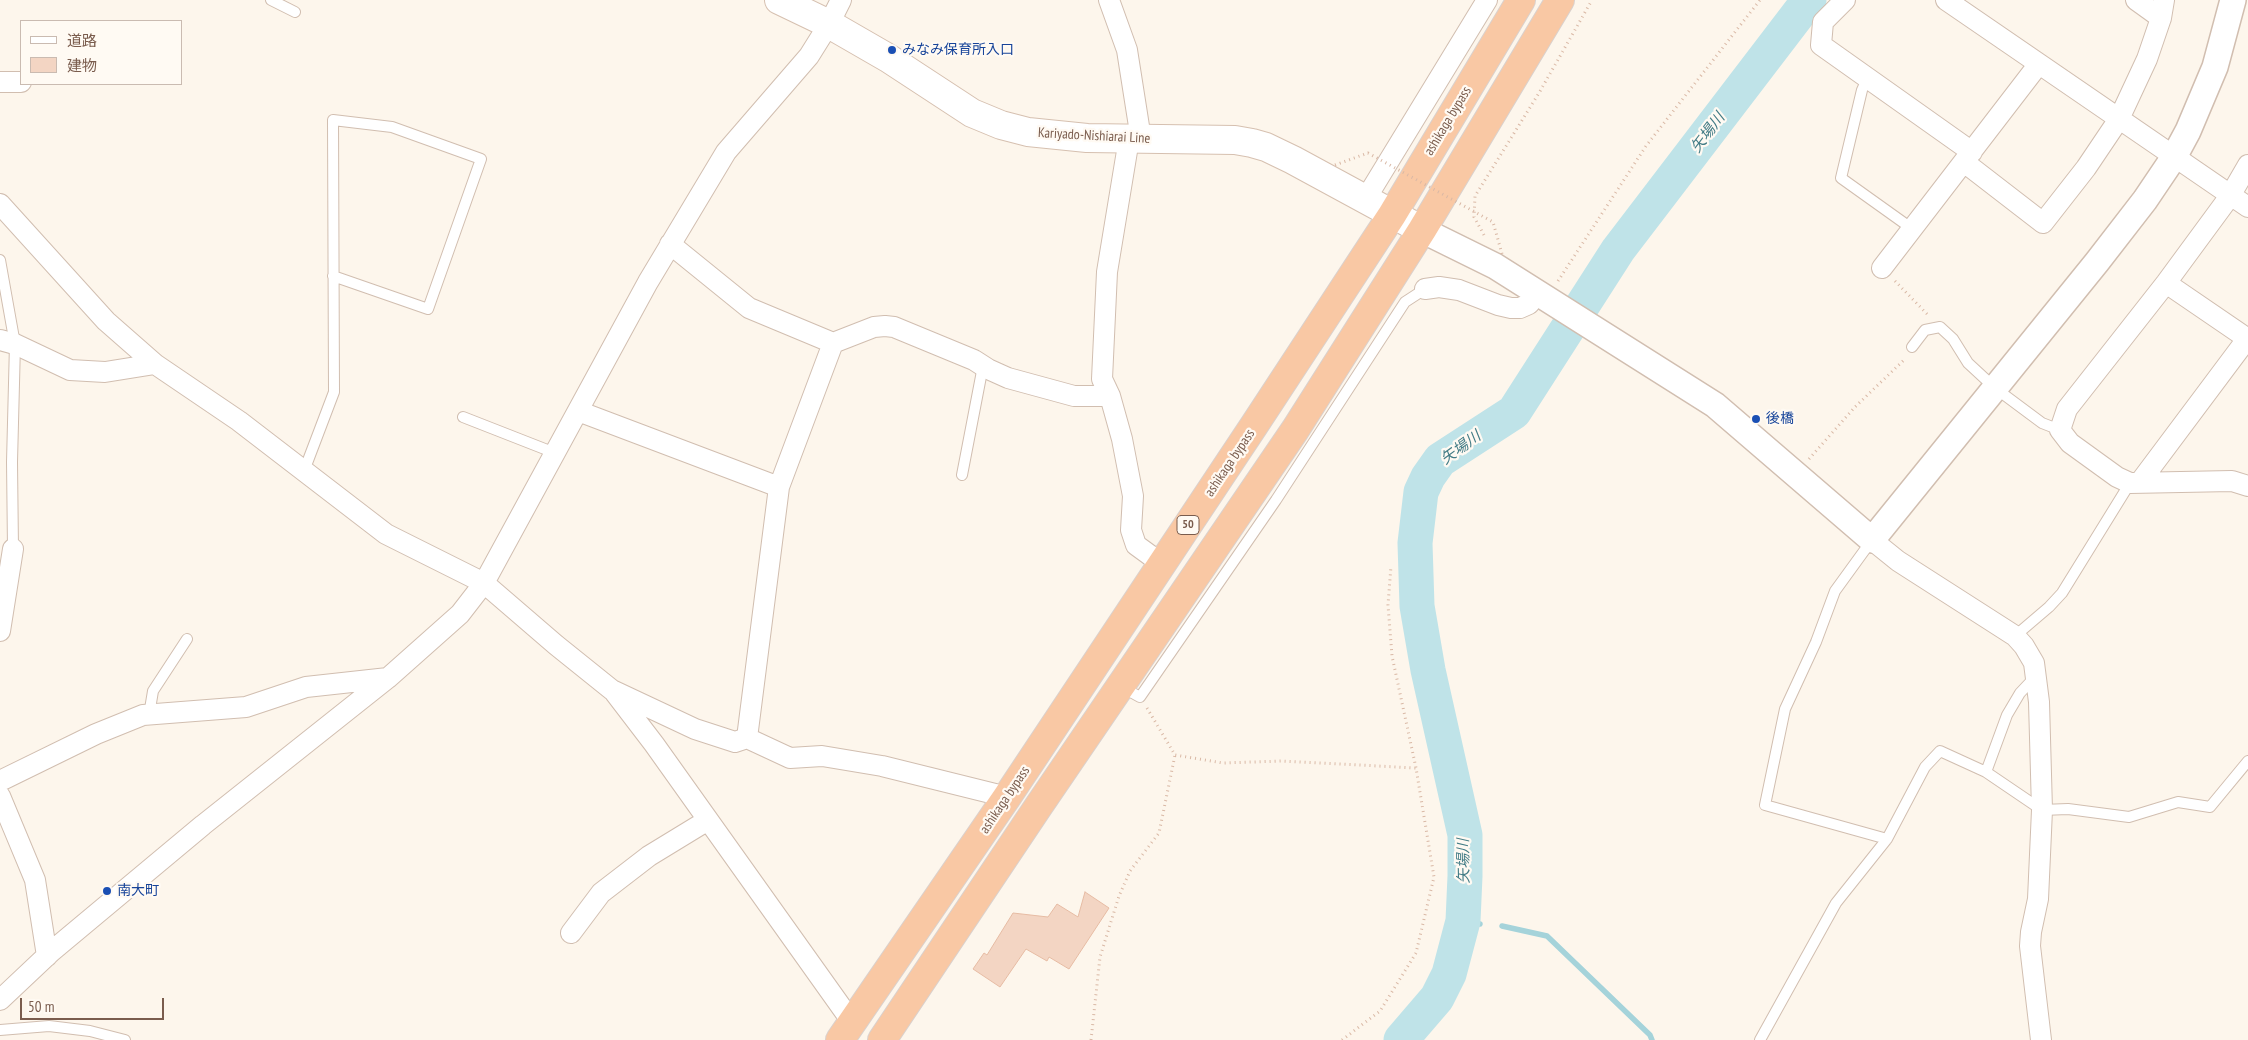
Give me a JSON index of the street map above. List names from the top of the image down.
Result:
{
  "streets": {
    "highway": ["ashikaga bypass", "50"],
    "main road": ["Kariyado-Nishiarai Line"]
  },
  "crossings": [
    ["ashikaga bypass", "Kariyado-Nishiarai Line"],
    ["Kariyado-Nishiarai Line", "50"]
  ],
  "water": ["矢場川"],
  "places": ["みなみ保育所入口", "後橋", "南大町"],
  "legend": ["道路", "建物"],
  "scale_bar": "50 m"
}
